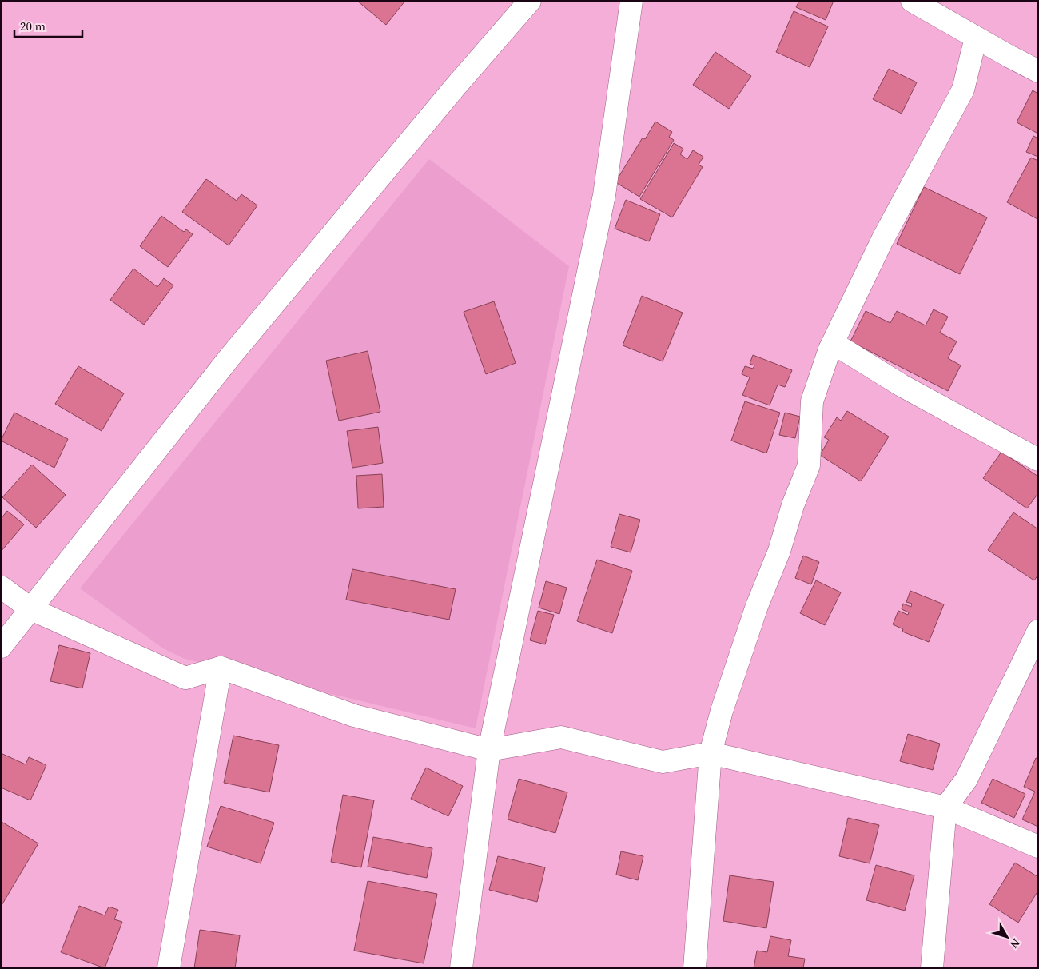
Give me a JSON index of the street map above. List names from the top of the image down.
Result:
{
  "scale_bar": "20 m",
  "north": "bottom right"
}
